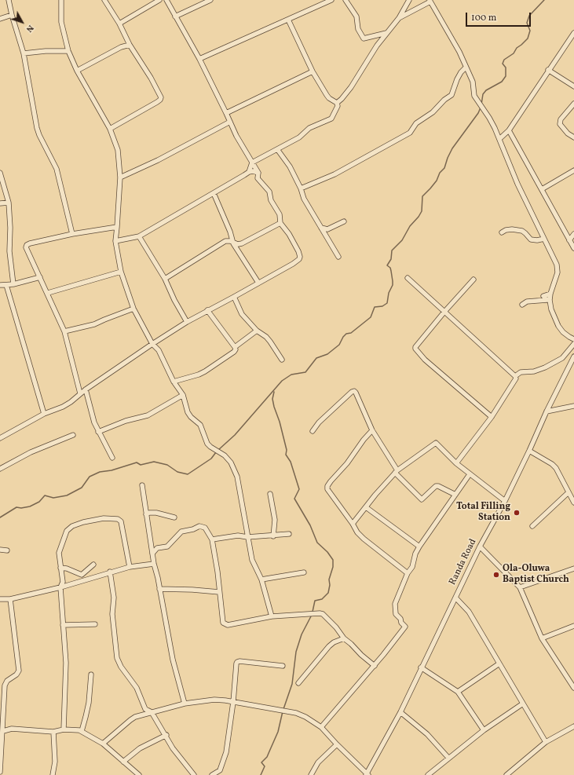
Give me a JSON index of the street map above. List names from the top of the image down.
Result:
{
  "streets": {
    "street": ["Randa Road"]
  },
  "places": ["Total Filling Station", "Ola-Oluwa Baptist Church"],
  "scale_bar": "100 m",
  "north": "bottom right"
}
